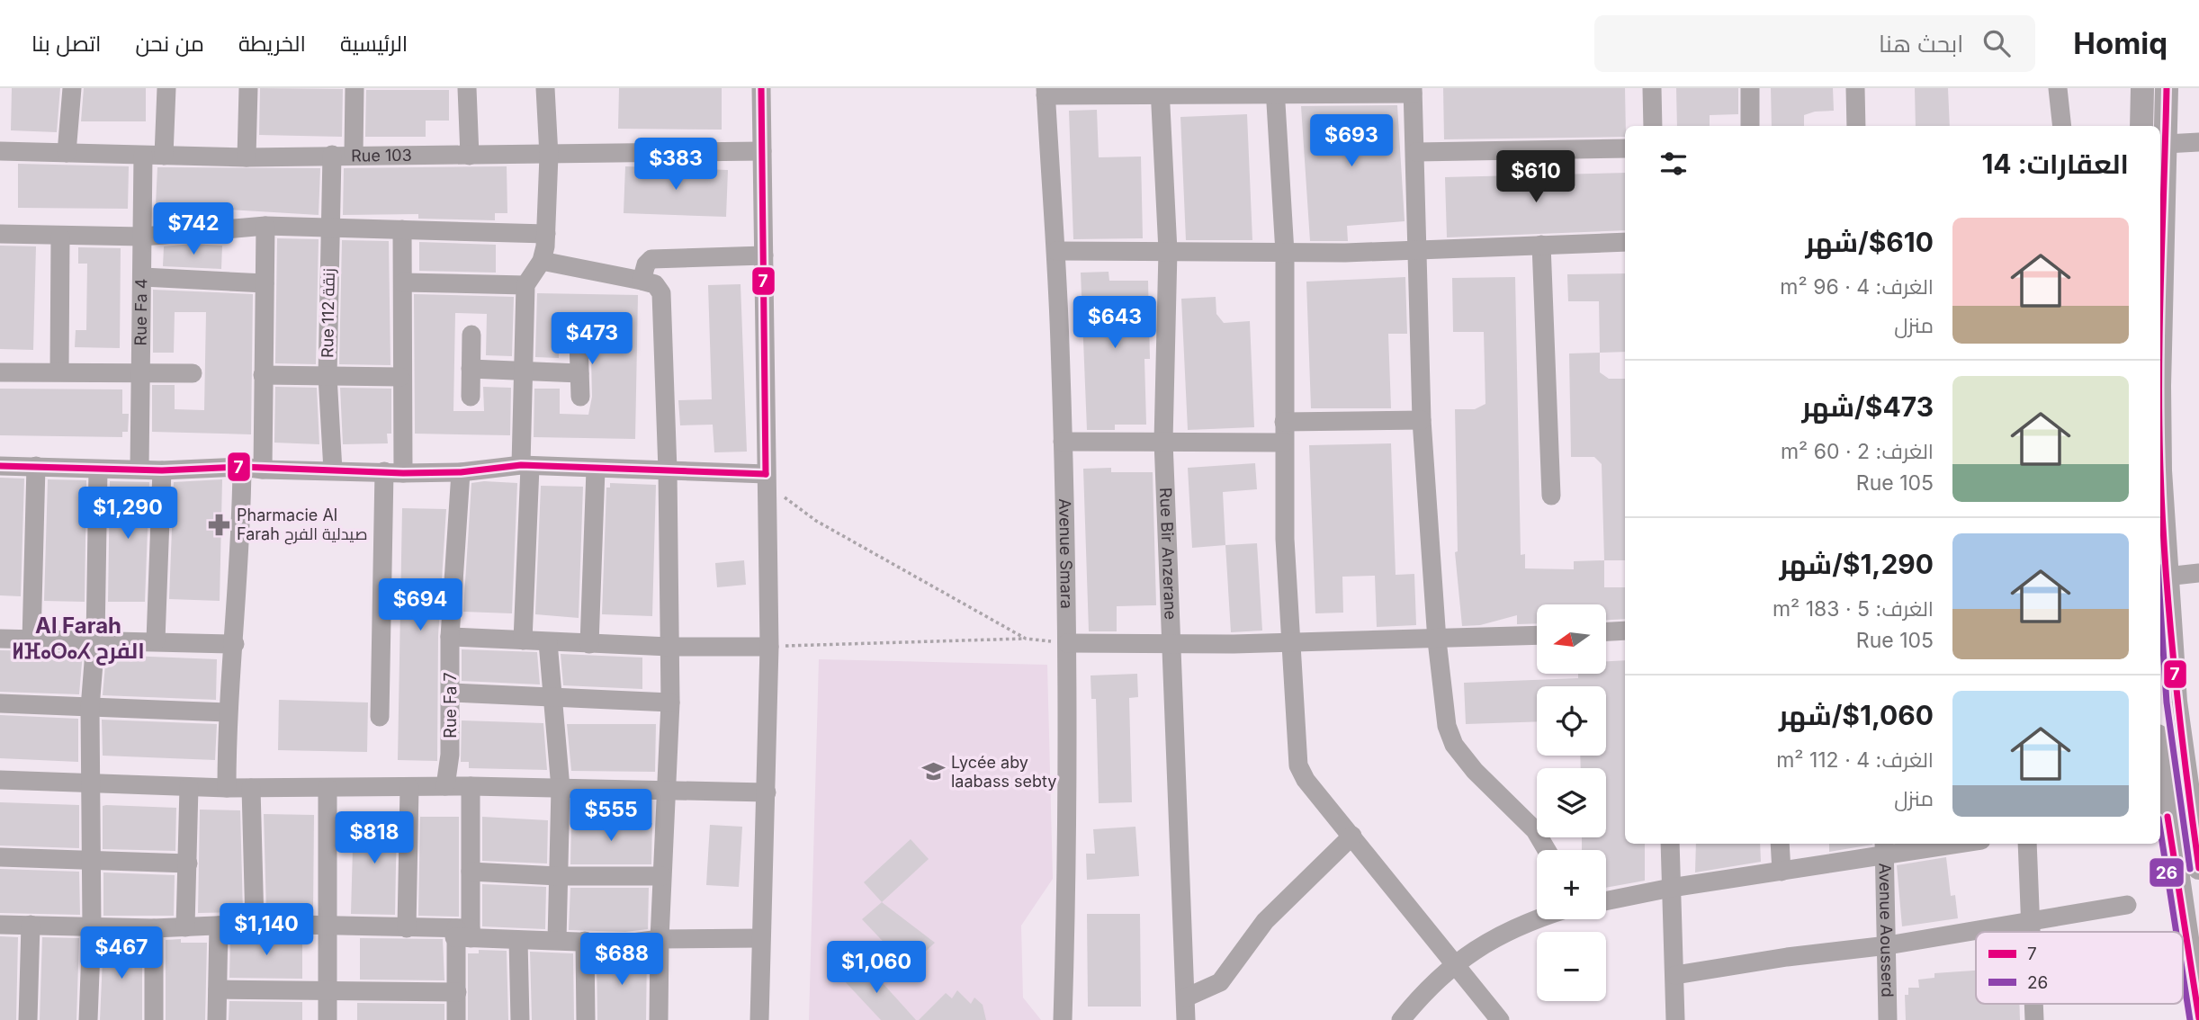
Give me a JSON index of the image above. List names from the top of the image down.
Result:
{
  "streets": {
    "street": [
      "Rue 103",
      "Rue Fa 4",
      "Rue 112 زنقة",
      "Avenue Smara",
      "Rue Bir Anzerane",
      "Rue Fa 7",
      "Avenue Aousserd"
    ]
  },
  "crossings": [
    ["Rue 103", "Rue Fa 4"],
    ["Rue 103", "Rue 112 زنقة"]
  ],
  "districts": ["Al Farah ⵍⴼⴰⵔⴰⵃ الفرح"],
  "places": {
    "pharmacy": ["Pharmacie Al Farah صيدلية الفرح"],
    "school or university": ["Lycée aby laabass sebty"]
  },
  "lines": ["transit line 7", "transit line 26"],
  "legend": ["7", "26"],
  "north": "left",
  "page": {
    "header": "Homiq",
    "search": "ابحث هنا",
    "nav": [
      "الرئيسية",
      "الخريطة",
      "من نحن",
      "اتصل بنا"
    ],
    "price": [
      "$693",
      "$383",
      "$610",
      "$742",
      "$643",
      "$473",
      "$1,290",
      "$694",
      "$555",
      "$818",
      "$1,140",
      "$467",
      "$688",
      "$1,060"
    ],
    "heading": "العقارات: 14",
    "list": [
      {
        "name": "$610/شهر",
        "note": "الغرف: 4 · 96 m² · منزل"
      },
      {
        "name": "$473/شهر",
        "note": "الغرف: 2 · 60 m² · Rue 105"
      },
      {
        "name": "$1,290/شهر",
        "note": "الغرف: 5 · 183 m² · Rue 105"
      },
      {
        "name": "$1,060/شهر",
        "note": "الغرف: 4 · 112 m² · منزل"
      }
    ],
    "map_buttons": ["+", "−"]
  }
}
